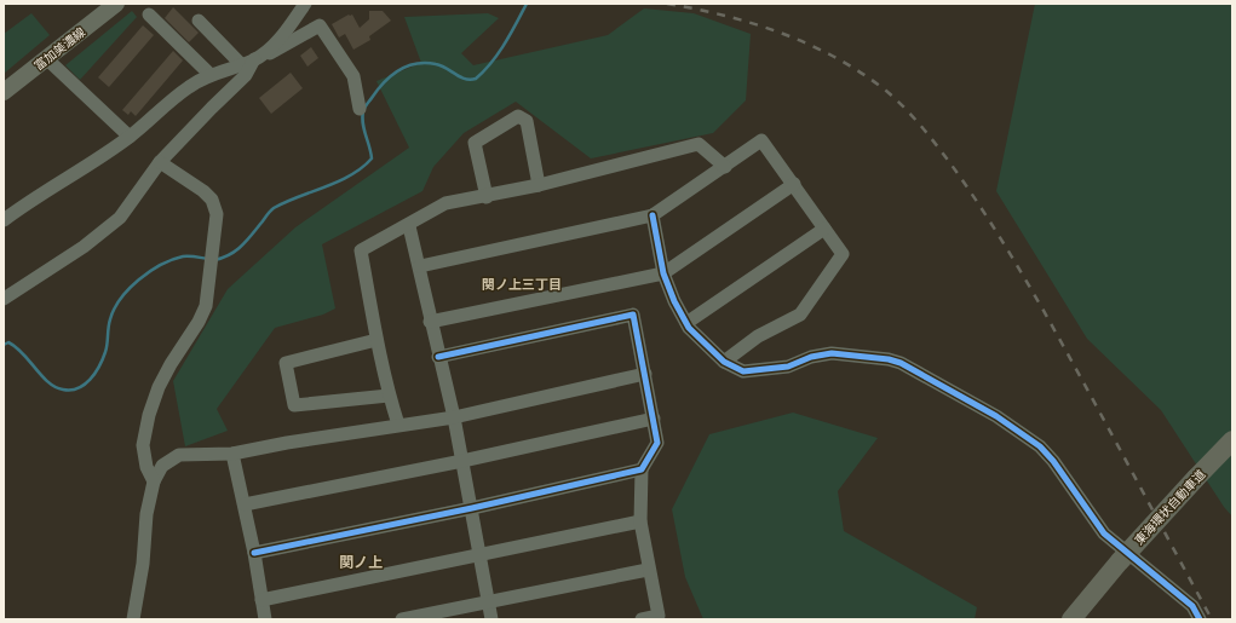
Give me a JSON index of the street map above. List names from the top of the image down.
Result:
{
  "streets": {
    "highway": ["東海環状自動車道"],
    "main road": ["富加美濃線"]
  },
  "districts": ["関ノ上三丁目", "関ノ上"]
}
